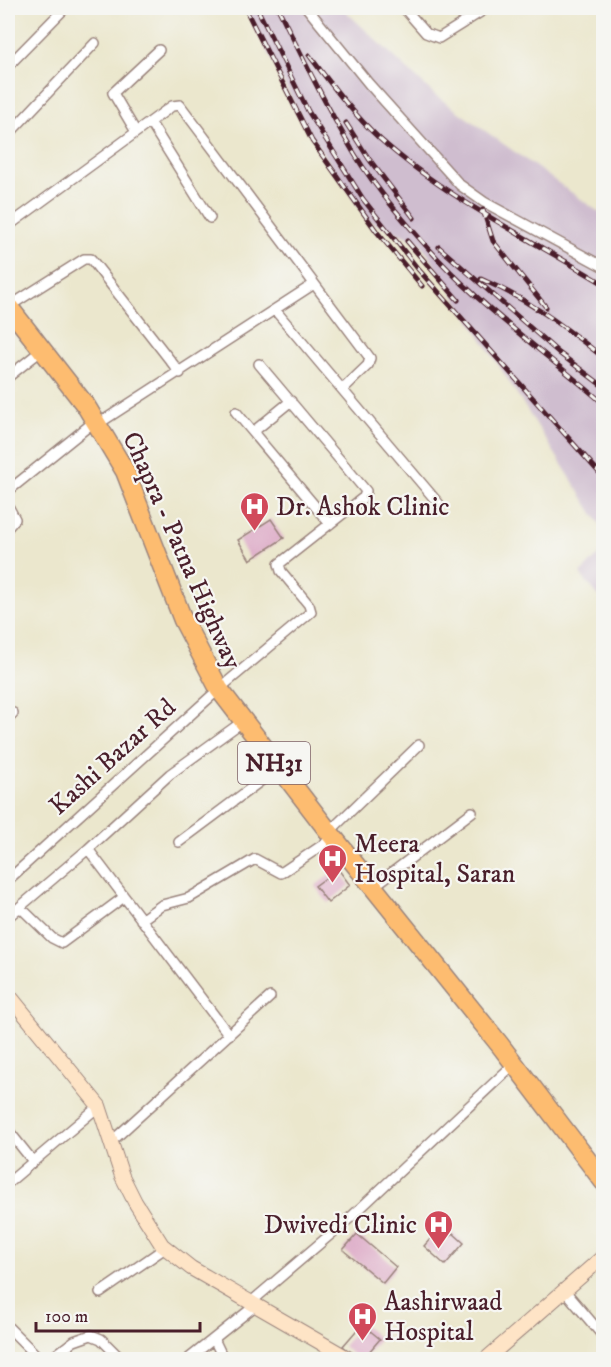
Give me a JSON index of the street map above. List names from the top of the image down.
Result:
{
  "streets": {
    "highway": ["Chapra - Patna Highway", "NH31"],
    "street": ["Kashi Bazar Rd"]
  },
  "crossings": [
    ["Chapra - Patna Highway", "Kashi Bazar Rd"]
  ],
  "places": {
    "hospital": [
      "Dr. Ashok Clinic",
      "Meera Hospital, Saran",
      "Dwivedi Clinic",
      "Aashirwaad Hospital"
    ]
  },
  "scale_bar": "100 m"
}
